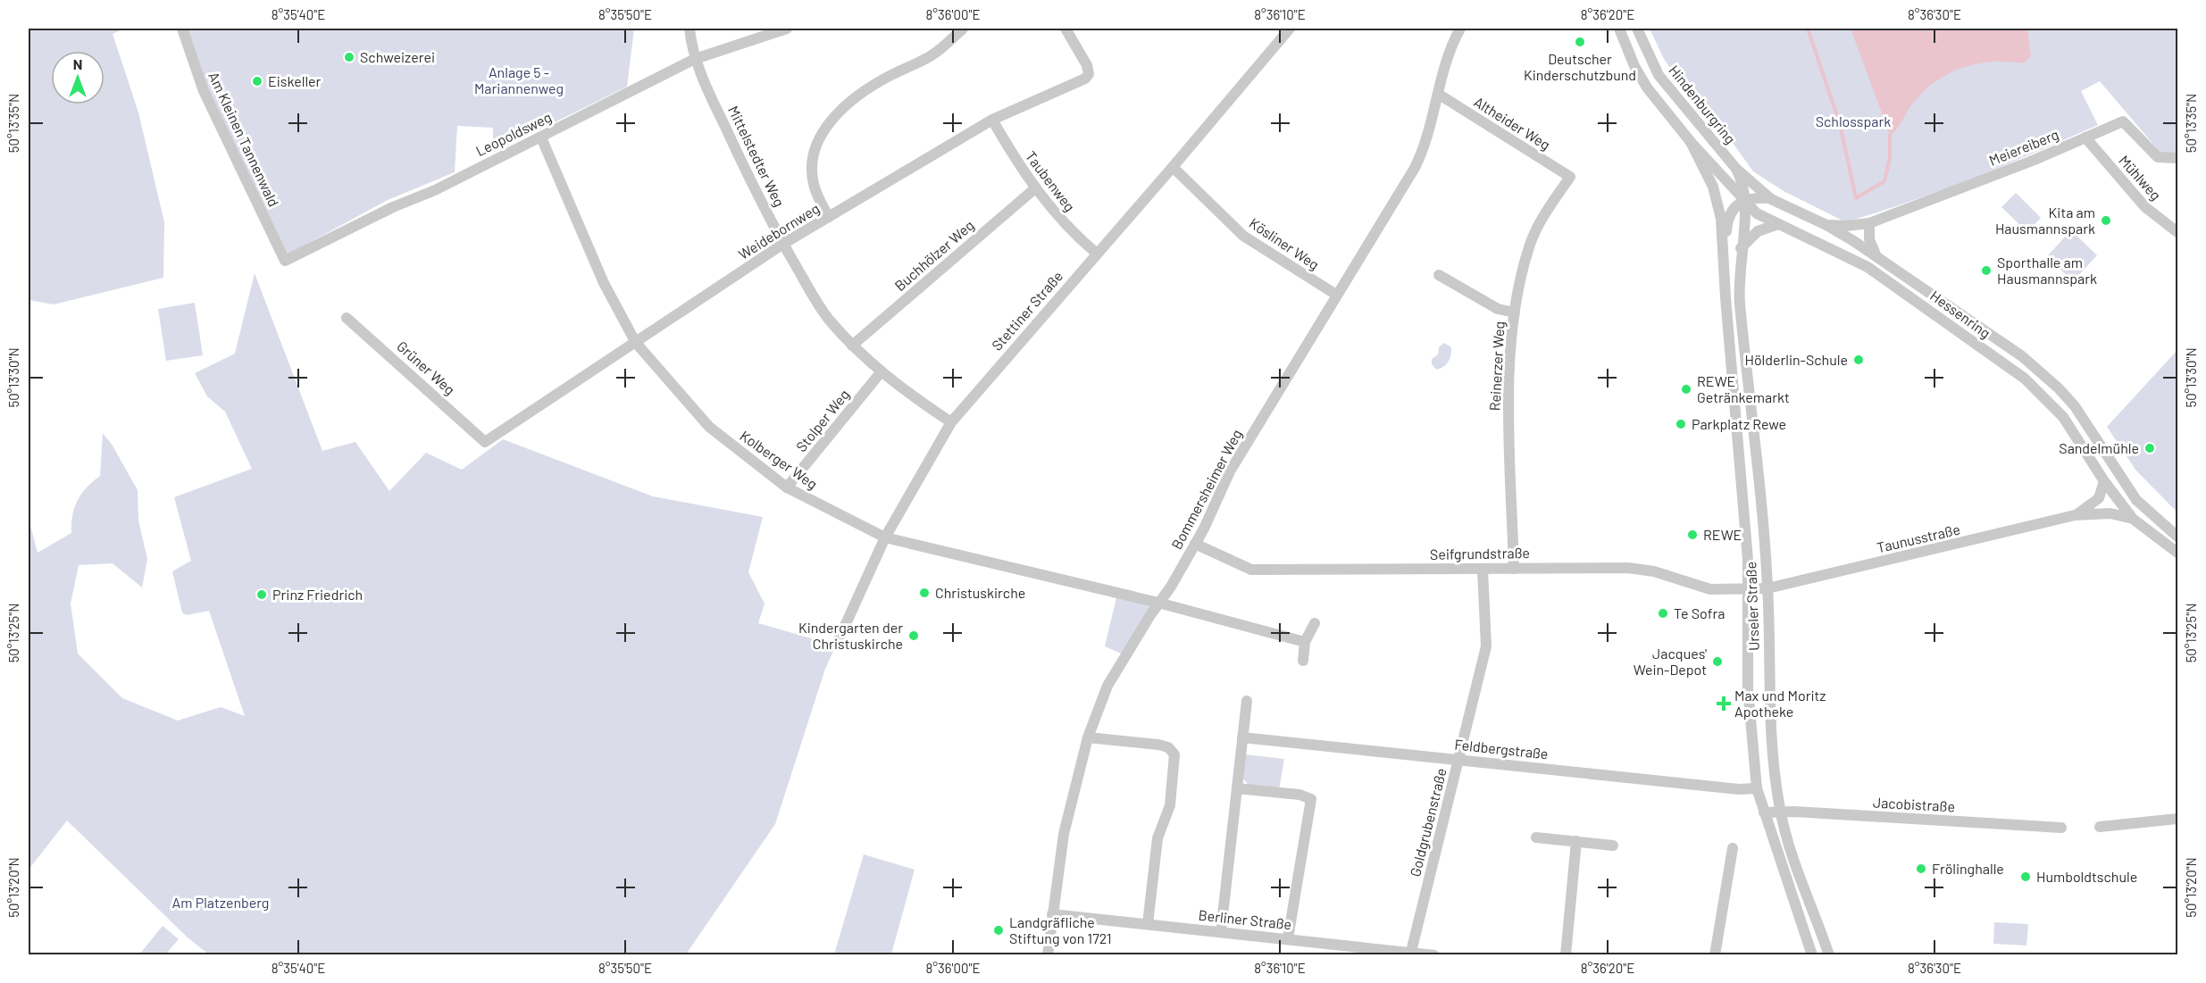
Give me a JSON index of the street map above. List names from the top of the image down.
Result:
{
  "streets": {
    "street": [
      "Hindenburgring",
      "Altheider Weg",
      "Leopoldsweg",
      "Am Kleinen Tannenwald",
      "Meiereiberg",
      "Mittelstedter Weg",
      "Mühlweg",
      "Taubenweg",
      "Weidebornweg",
      "Kösliner Weg",
      "Buchhölzer Weg",
      "Stettiner Straße",
      "Hessenring",
      "Reinerzer Weg",
      "Grüner Weg",
      "Stolper Weg",
      "Kolberger Weg",
      "Bommersheimer Weg",
      "Taunusstraße",
      "Seifgrundstraße",
      "Urseler Straße",
      "Feldbergstraße",
      "Jacobistraße",
      "Goldgrubenstraße",
      "Berliner Straße"
    ]
  },
  "crossings": [
    ["Hindenburgring", "Hessenring"],
    ["Hindenburgring", "Urseler Straße"],
    ["Altheider Weg", "Reinerzer Weg"],
    ["Altheider Weg", "Bommersheimer Weg"],
    ["Leopoldsweg", "Am Kleinen Tannenwald"],
    ["Leopoldsweg", "Mittelstedter Weg"],
    ["Leopoldsweg", "Kolberger Weg"],
    ["Meiereiberg", "Mühlweg"],
    ["Meiereiberg", "Hessenring"],
    ["Mittelstedter Weg", "Weidebornweg"],
    ["Mittelstedter Weg", "Buchhölzer Weg"],
    ["Mittelstedter Weg", "Stettiner Straße"],
    ["Mittelstedter Weg", "Stolper Weg"],
    ["Taubenweg", "Weidebornweg"],
    ["Taubenweg", "Buchhölzer Weg"],
    ["Taubenweg", "Stettiner Straße"],
    ["Weidebornweg", "Grüner Weg"],
    ["Weidebornweg", "Kolberger Weg"],
    ["Kösliner Weg", "Stettiner Straße"],
    ["Kösliner Weg", "Bommersheimer Weg"],
    ["Stettiner Straße", "Kolberger Weg"],
    ["Hessenring", "Taunusstraße"],
    ["Hessenring", "Urseler Straße"],
    ["Reinerzer Weg", "Seifgrundstraße"],
    ["Stolper Weg", "Kolberger Weg"],
    ["Kolberger Weg", "Bommersheimer Weg"],
    ["Bommersheimer Weg", "Seifgrundstraße"],
    ["Bommersheimer Weg", "Berliner Straße"],
    ["Taunusstraße", "Seifgrundstraße"],
    ["Taunusstraße", "Urseler Straße"],
    ["Seifgrundstraße", "Urseler Straße"],
    ["Seifgrundstraße", "Goldgrubenstraße"],
    ["Urseler Straße", "Feldbergstraße"],
    ["Urseler Straße", "Jacobistraße"],
    ["Feldbergstraße", "Goldgrubenstraße"],
    ["Goldgrubenstraße", "Berliner Straße"]
  ],
  "parks": ["Anlage 5 - Mariannenweg", "Schlosspark", "Am Platzenberg"],
  "places": {
    "other": [
      "Deutscher Kinderschutzbund",
      "Schweizerei",
      "Eiskeller",
      "Kita am Hausmannspark",
      "Sporthalle am Hausmannspark",
      "Hölderlin-Schule",
      "REWE Getränkemarkt",
      "Parkplatz Rewe",
      "Sandelmühle",
      "REWE",
      "Christuskirche",
      "Prinz Friedrich",
      "Te Sofra",
      "Kindergarten der Christuskirche",
      "Jacques' Wein-Depot",
      "Frölinghalle",
      "Humboldtschule",
      "Landgräfliche Stiftung von 1721"
    ],
    "health": ["Max und Moritz Apotheke"]
  },
  "north": "top",
  "coordinates": [
    "8°35'40\"E",
    "8°35'50\"E",
    "8°36'00\"E",
    "8°36'10\"E",
    "8°36'20\"E",
    "8°36'30\"E",
    "50°13'35\"N",
    "50°13'30\"N",
    "50°13'25\"N",
    "50°13'20\"N"
  ]
}
